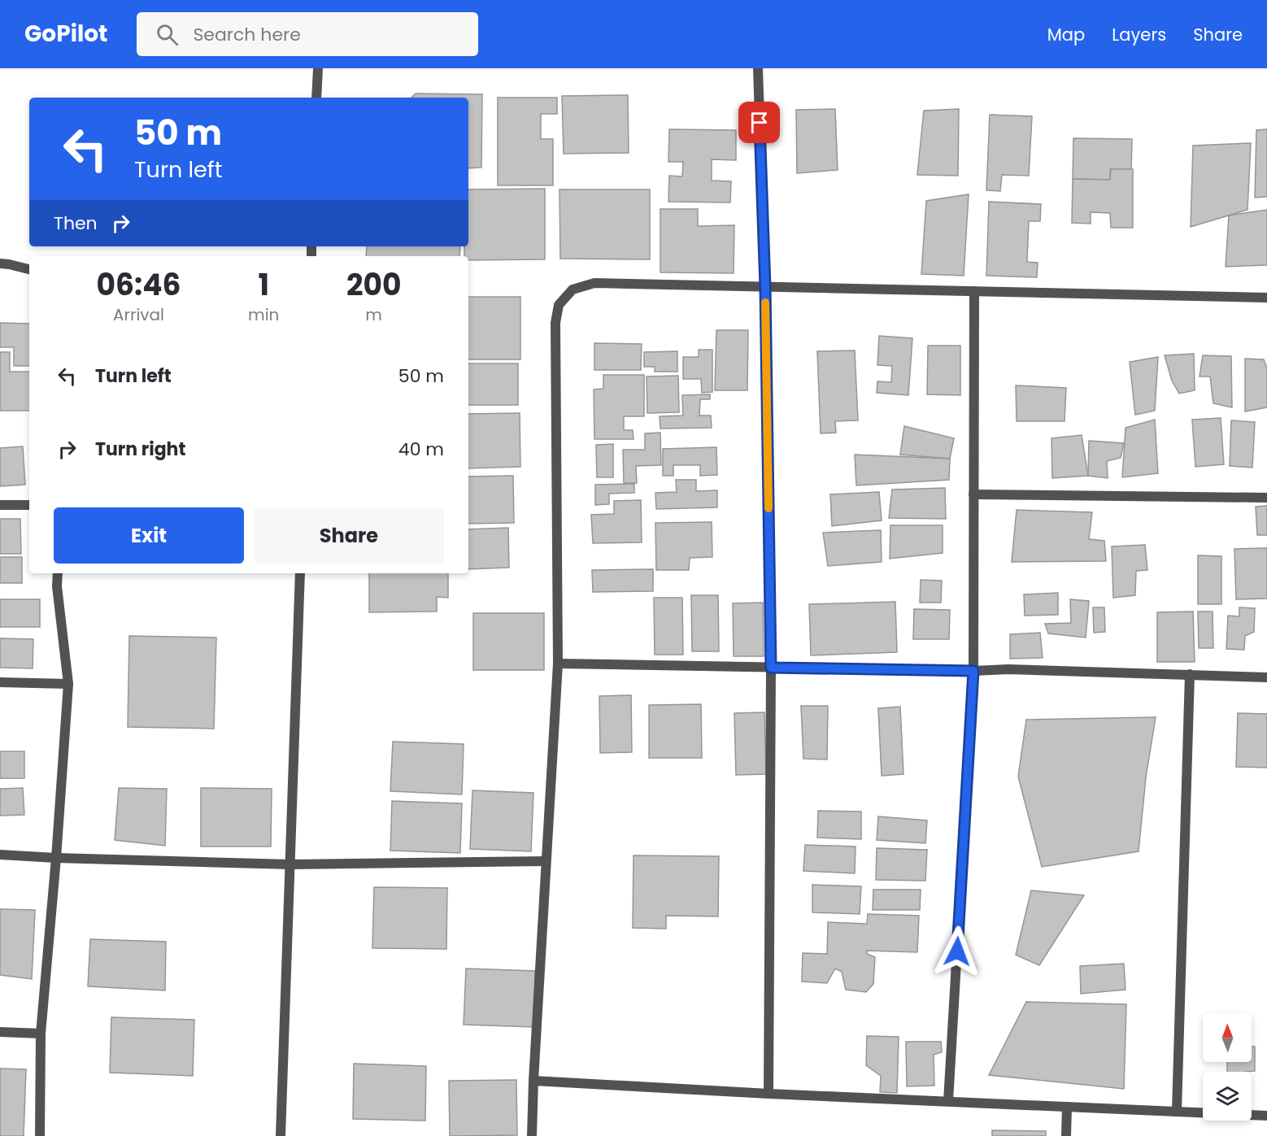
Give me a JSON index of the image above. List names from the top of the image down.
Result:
{
  "north": "top",
  "page": {
    "header": "GoPilot",
    "search": "Search here",
    "nav": ["Map", "Layers", "Share"],
    "turn": ["50 m", "Turn left"],
    "then": "Then",
    "eta": [
      "06:46",
      "Arrival",
      "1",
      "min",
      "200",
      "m"
    ],
    "list": [
      {
        "name": "Turn left",
        "value": "50 m"
      },
      {
        "name": "Turn right",
        "value": "40 m"
      }
    ],
    "buttons": ["Exit", "Share"]
  }
}
